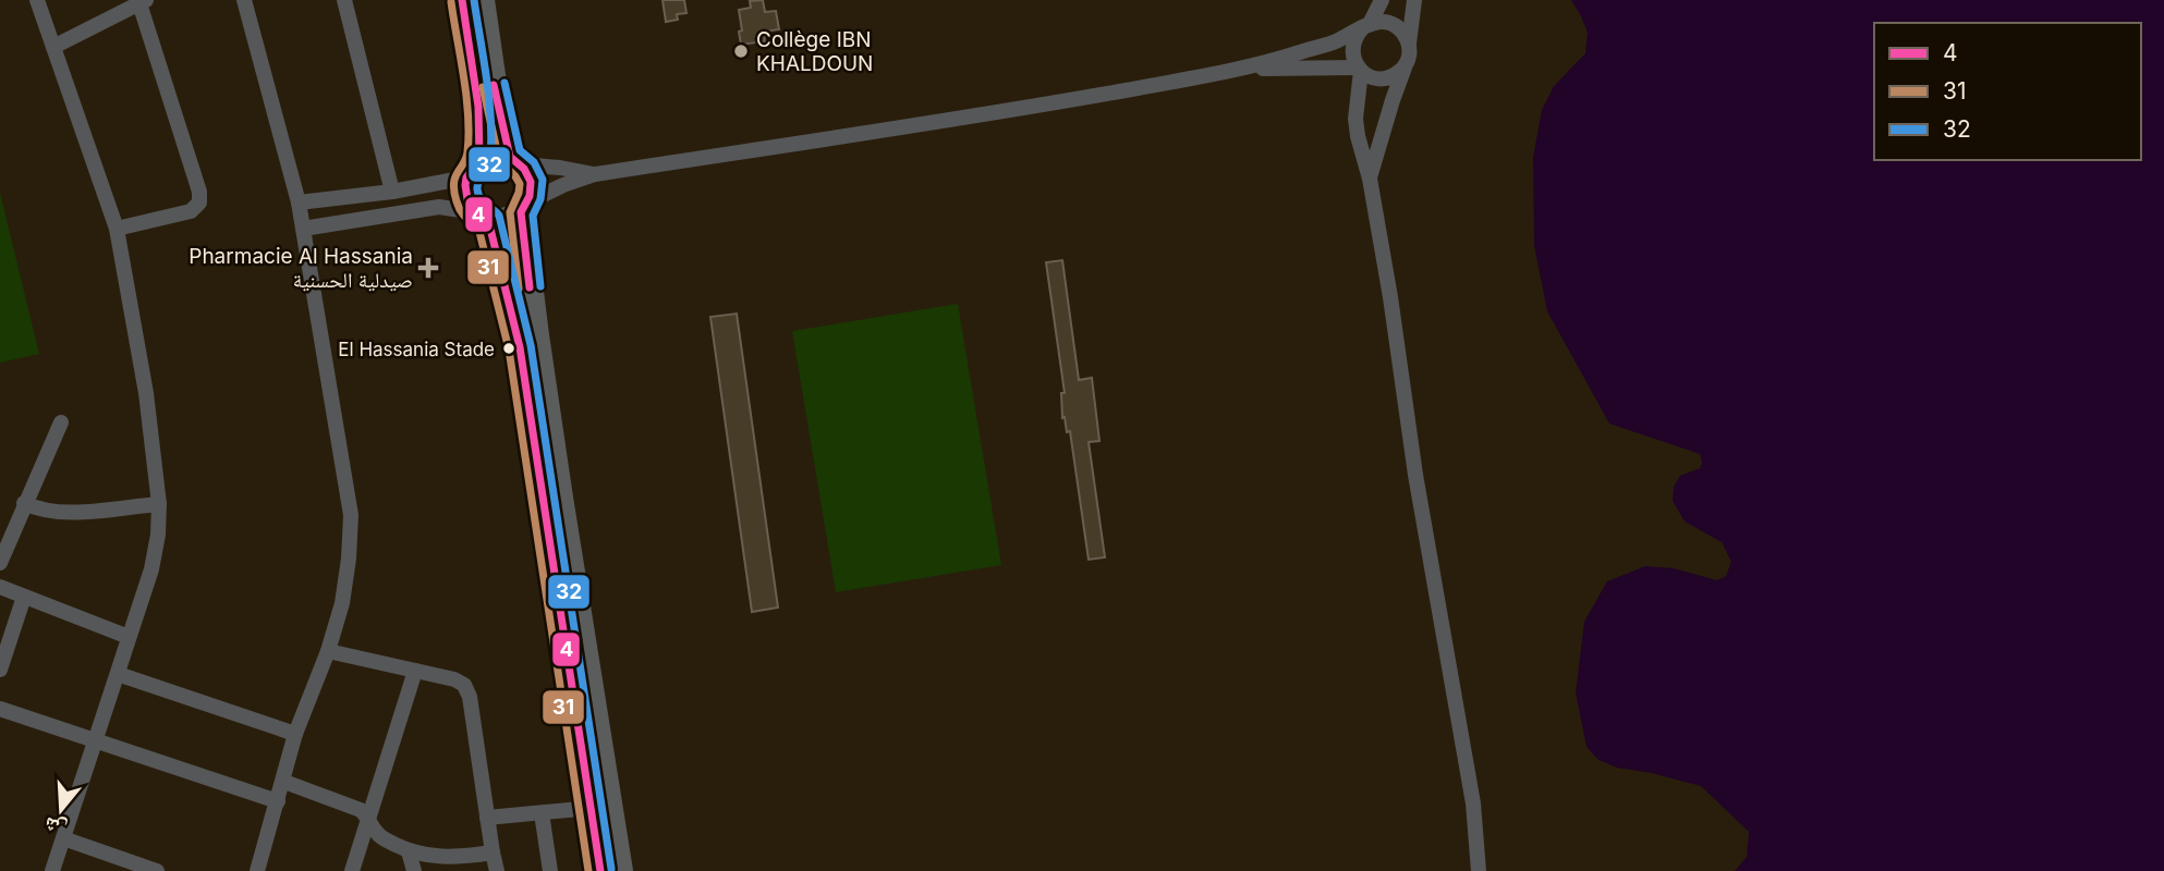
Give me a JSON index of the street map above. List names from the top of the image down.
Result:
{
  "places": {
    "other": ["Collège IBN KHALDOUN", "El Hassania Stade"],
    "health": ["Pharmacie Al Hassania صيدلية الحسنية"]
  },
  "lines": ["transit line 4", "transit line 32", "transit line 31"],
  "legend": ["4", "31", "32"],
  "north": "bottom"
}
